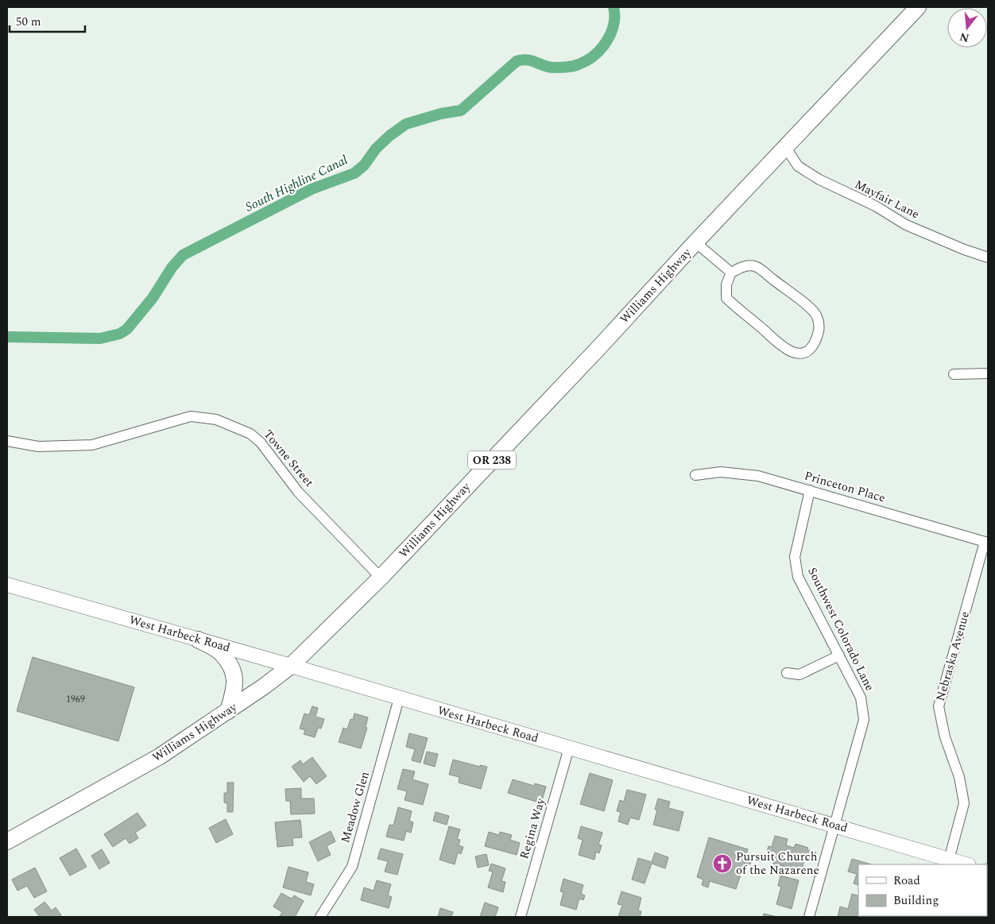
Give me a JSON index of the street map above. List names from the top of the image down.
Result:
{
  "streets": {
    "main road": ["Williams Highway", "OR 238"],
    "street": [
      "Mayfair Lane",
      "Towne Street",
      "Princeton Place",
      "Southwest Colorado Lane",
      "West Harbeck Road",
      "Nebraska Avenue",
      "Meadow Glen",
      "Regina Way"
    ]
  },
  "crossings": [
    ["Mayfair Lane", "Williams Highway"],
    ["Williams Highway", "Towne Street"],
    ["Williams Highway", "West Harbeck Road"],
    ["Princeton Place", "Southwest Colorado Lane"],
    ["Princeton Place", "Nebraska Avenue"],
    ["Southwest Colorado Lane", "West Harbeck Road"],
    ["West Harbeck Road", "Nebraska Avenue"],
    ["West Harbeck Road", "Meadow Glen"],
    ["West Harbeck Road", "Regina Way"]
  ],
  "water": ["South Highline Canal"],
  "places": {
    "church": ["Pursuit Church of the Nazarene"]
  },
  "house_numbers": ["1969"],
  "legend": ["Road", "Building"],
  "scale_bar": "50 m",
  "north": "bottom"
}
